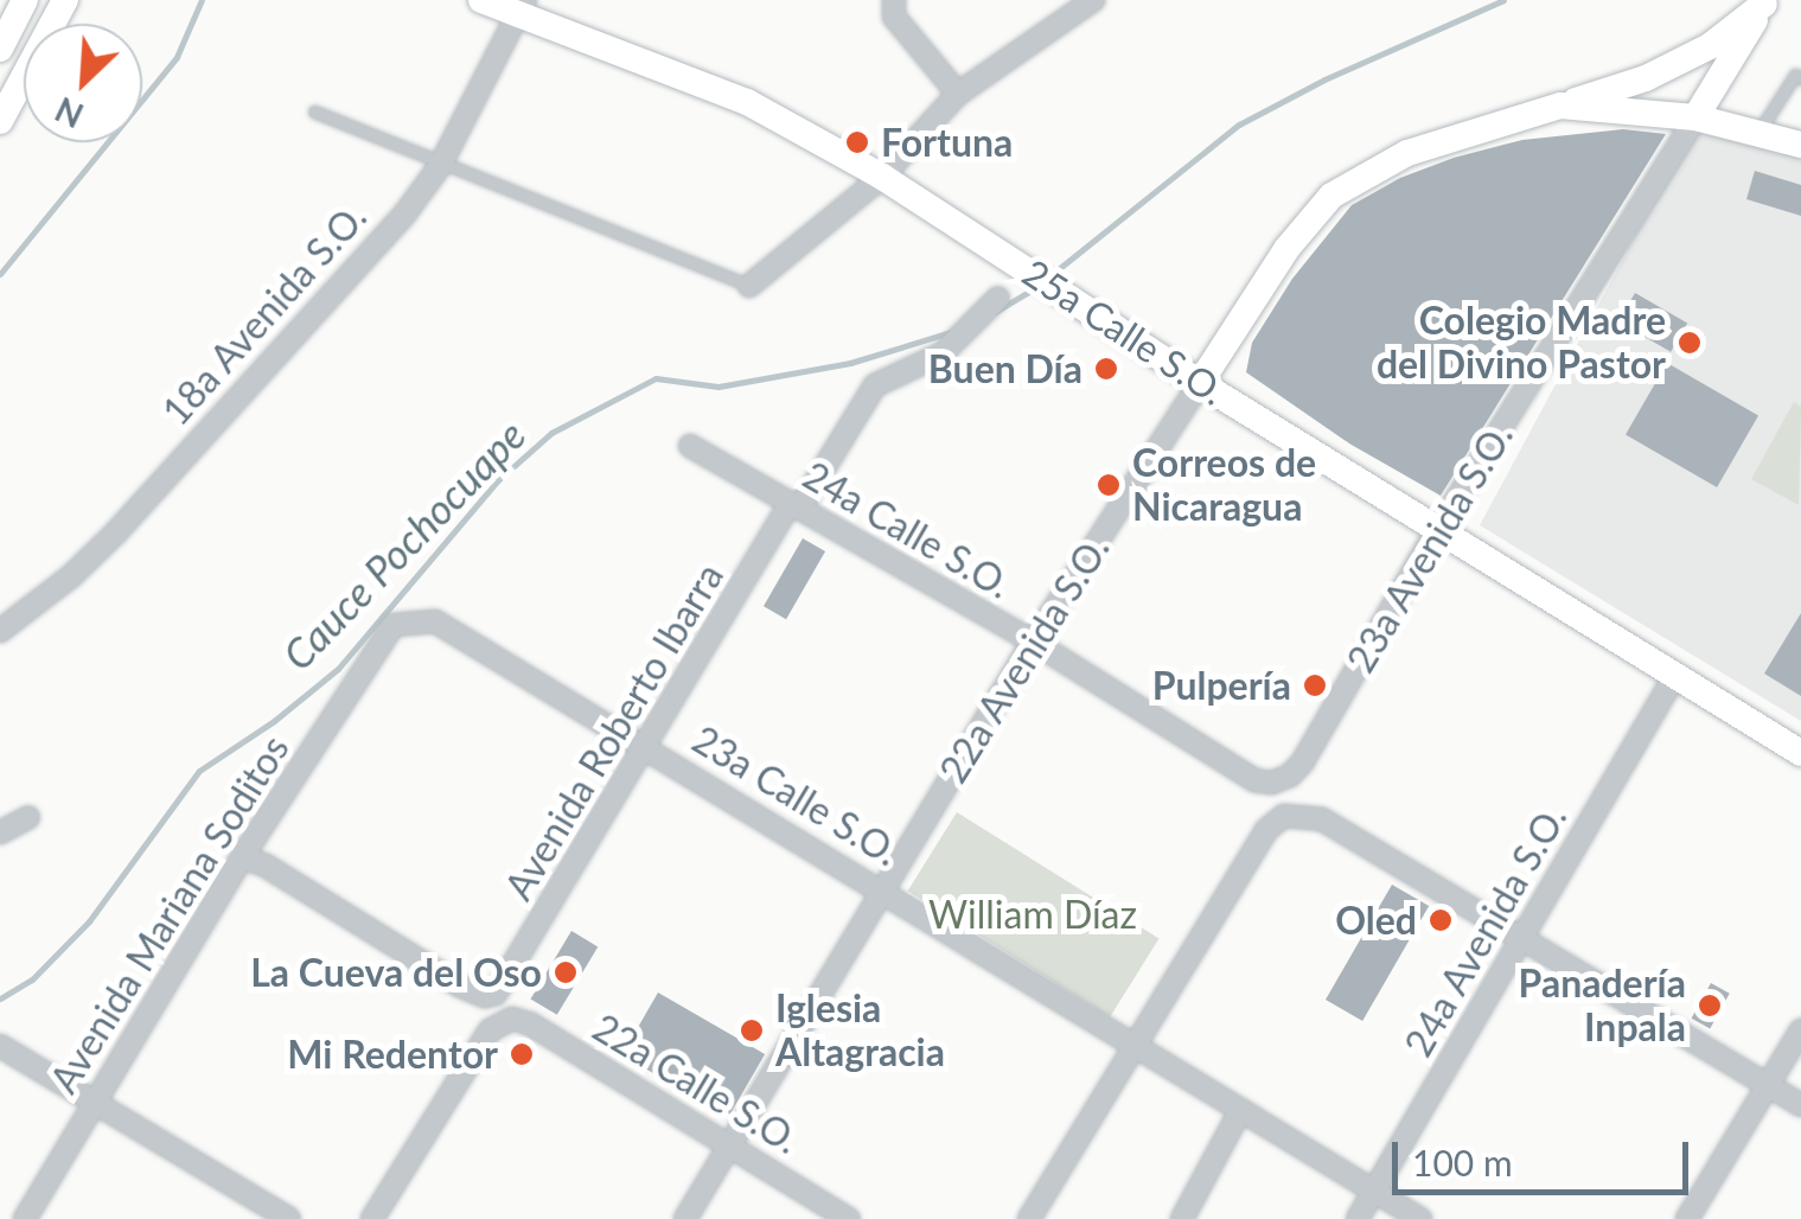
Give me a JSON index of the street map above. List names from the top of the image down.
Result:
{
  "streets": {
    "street": [
      "18a Avenida S.O.",
      "25a Calle S.O.",
      "24a Calle S.O.",
      "23a Avenida S.O.",
      "22a Avenida S.O.",
      "Avenida Roberto Ibarra",
      "23a Calle S.O.",
      "Avenida Mariana Soditos",
      "24a Avenida S.O.",
      "22a Calle S.O."
    ]
  },
  "crossings": [
    ["18a Avenida S.O.", "25a Calle S.O."],
    ["25a Calle S.O.", "23a Avenida S.O."],
    ["25a Calle S.O.", "22a Avenida S.O."],
    ["25a Calle S.O.", "24a Avenida S.O."],
    ["24a Calle S.O.", "23a Avenida S.O."],
    ["24a Calle S.O.", "22a Avenida S.O."],
    ["24a Calle S.O.", "Avenida Roberto Ibarra"],
    ["23a Avenida S.O.", "22a Avenida S.O."],
    ["22a Avenida S.O.", "23a Calle S.O."],
    ["22a Avenida S.O.", "22a Calle S.O."],
    ["Avenida Roberto Ibarra", "23a Calle S.O."],
    ["Avenida Roberto Ibarra", "Avenida Mariana Soditos"],
    ["23a Calle S.O.", "Avenida Mariana Soditos"],
    ["23a Calle S.O.", "24a Avenida S.O."]
  ],
  "water": ["Cauce Pochocuape"],
  "parks": ["William Díaz"],
  "places": [
    "Fortuna",
    "Colegio Madre del Divino Pastor",
    "Buen Día",
    "Correos de Nicaragua",
    "Pulpería",
    "Oled",
    "La Cueva del Oso",
    "Panadería Inpala",
    "Iglesia Altagracia",
    "Mi Redentor"
  ],
  "scale_bar": "100 m",
  "north": "bottom left"
}
